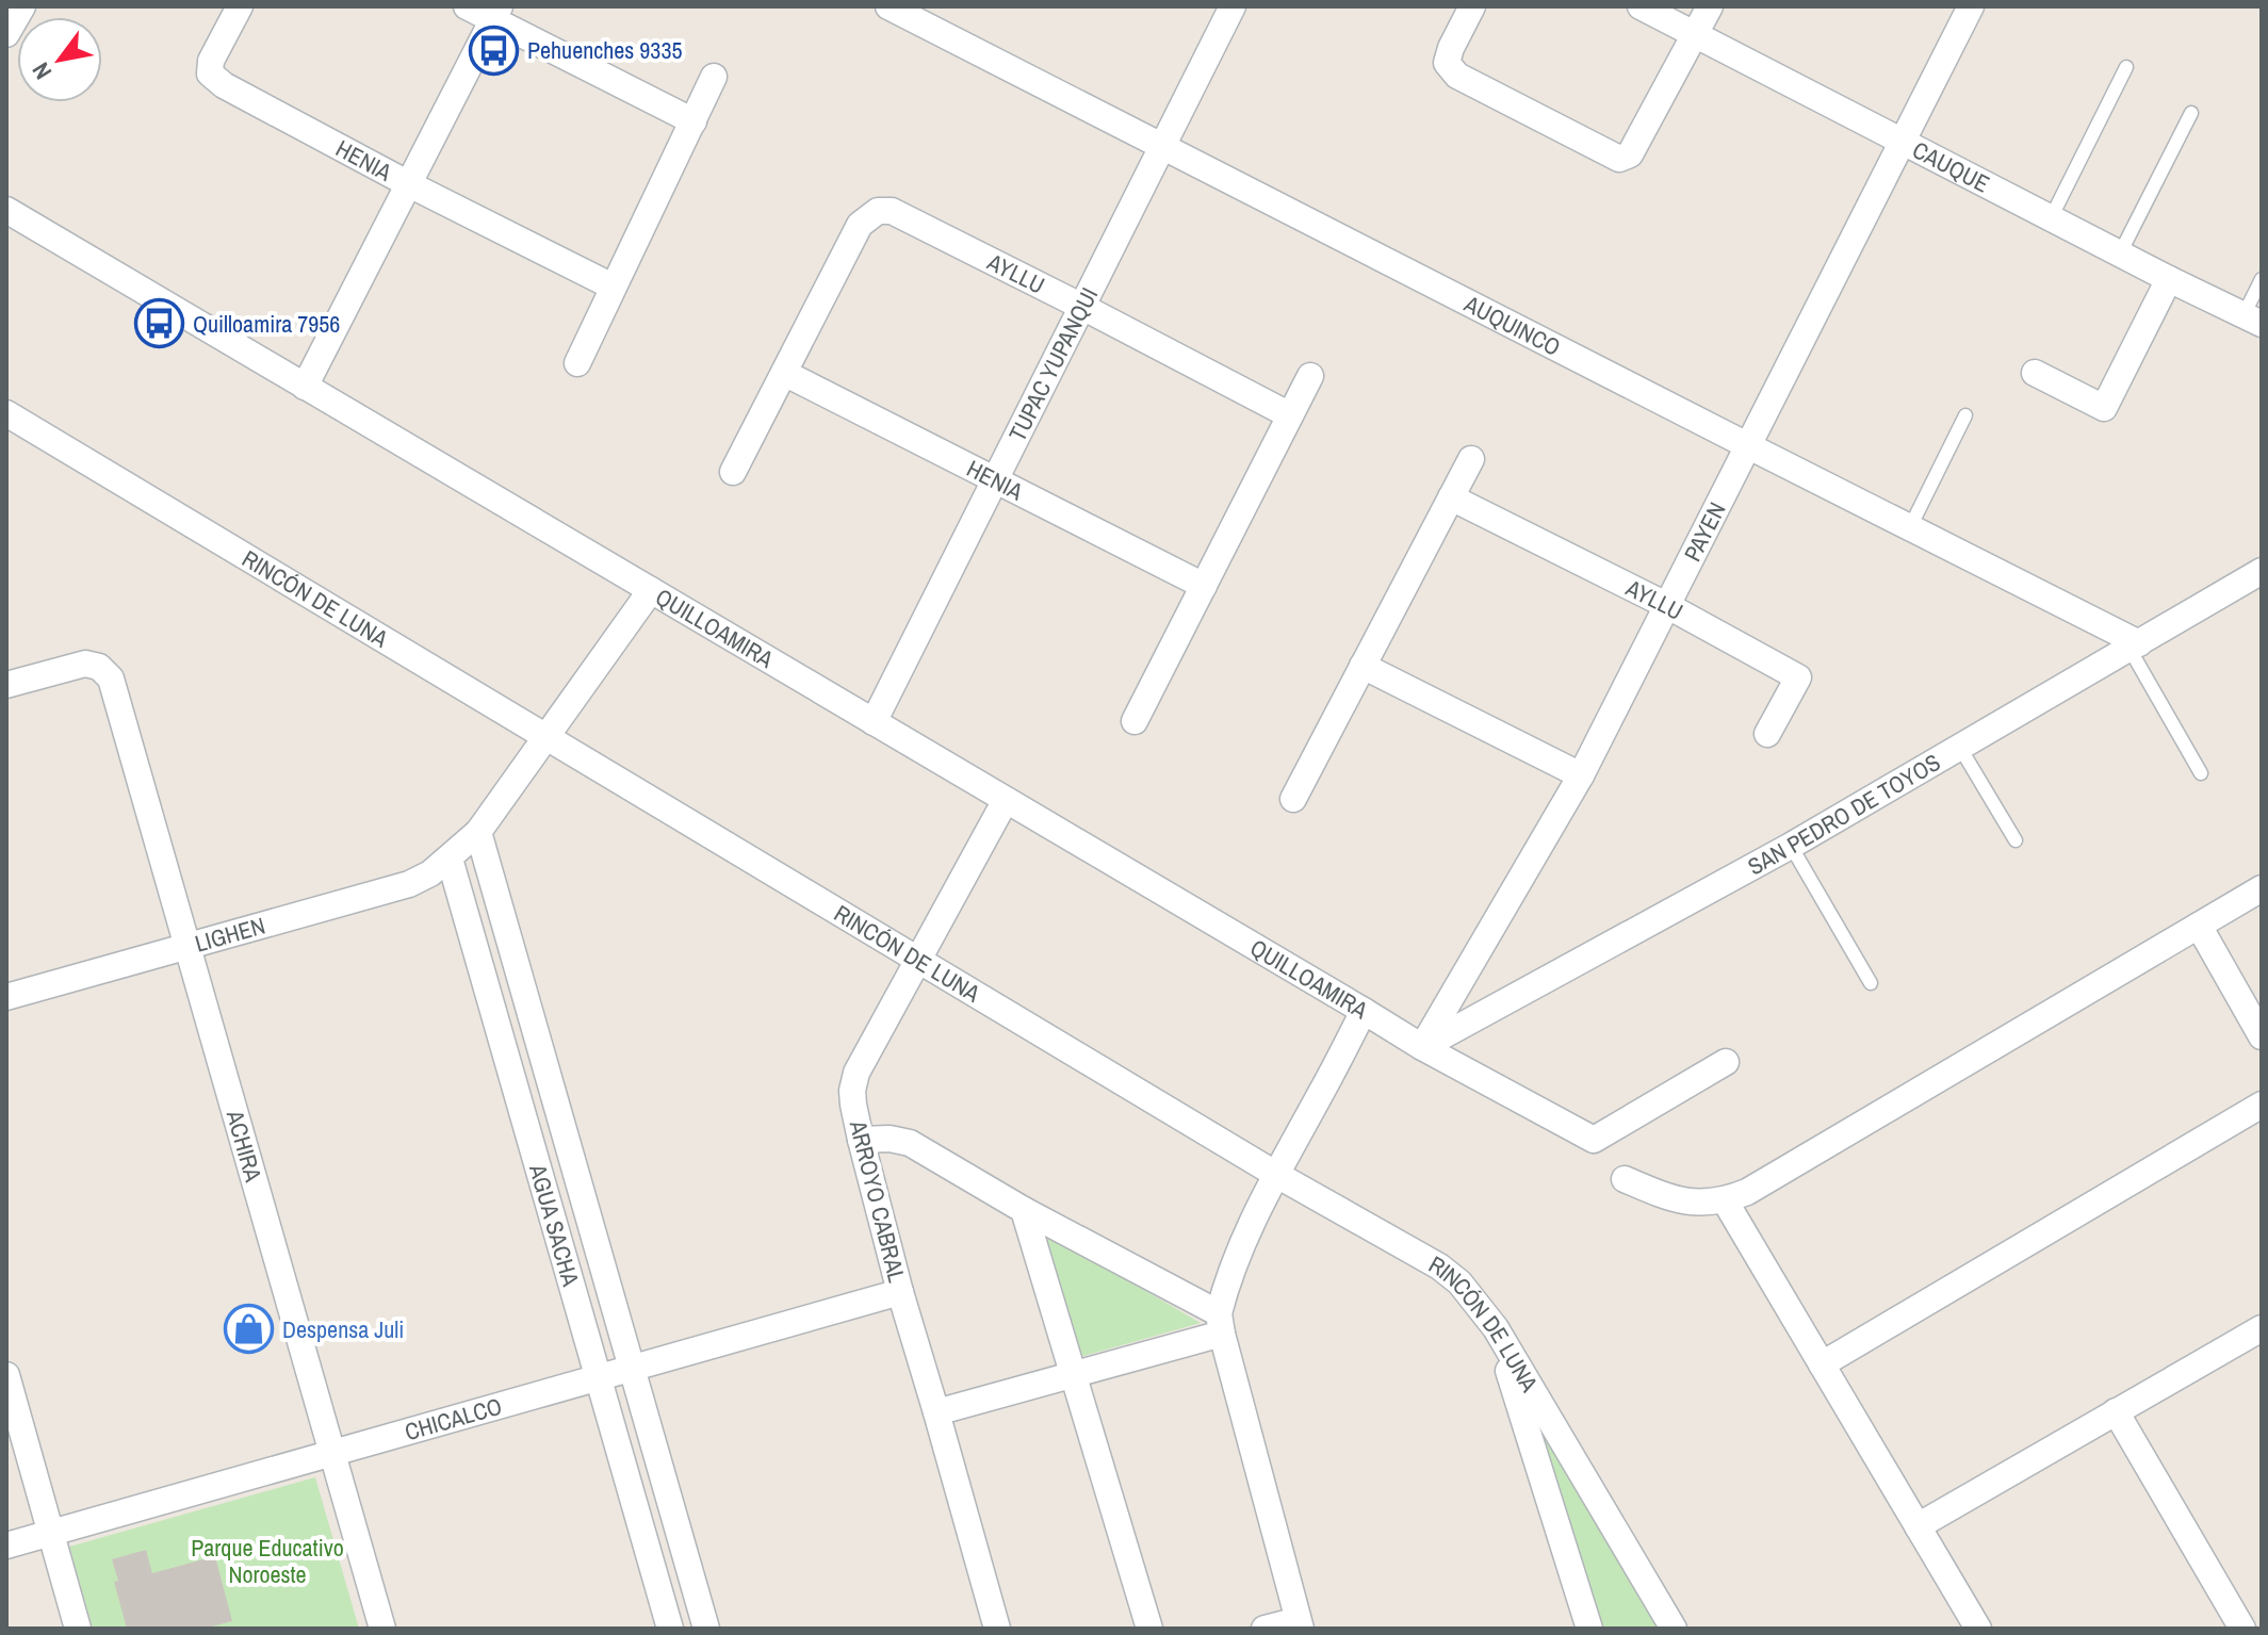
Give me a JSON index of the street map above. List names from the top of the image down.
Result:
{
  "streets": {
    "street": [
      "HENIA",
      "CAUQUE",
      "AYLLU",
      "AUQUINCO",
      "TUPAC YUPANQUI",
      "PAYEN",
      "RINCÓN DE LUNA",
      "QUILLOAMIRA",
      "SAN PEDRO DE TOYOS",
      "LIGHEN",
      "ACHIRA",
      "ARROYO CABRAL",
      "AGUA SACHA",
      "CHICALCO"
    ]
  },
  "crossings": [
    ["HENIA", "AYLLU"],
    ["HENIA", "TUPAC YUPANQUI"],
    ["CAUQUE", "PAYEN"],
    ["AYLLU", "TUPAC YUPANQUI"],
    ["AYLLU", "PAYEN"],
    ["AUQUINCO", "TUPAC YUPANQUI"],
    ["AUQUINCO", "PAYEN"],
    ["AUQUINCO", "SAN PEDRO DE TOYOS"],
    ["TUPAC YUPANQUI", "QUILLOAMIRA"],
    ["PAYEN", "QUILLOAMIRA"],
    ["PAYEN", "SAN PEDRO DE TOYOS"],
    ["RINCÓN DE LUNA", "ARROYO CABRAL"],
    ["QUILLOAMIRA", "SAN PEDRO DE TOYOS"],
    ["QUILLOAMIRA", "ARROYO CABRAL"],
    ["LIGHEN", "ACHIRA"],
    ["LIGHEN", "AGUA SACHA"],
    ["ACHIRA", "CHICALCO"],
    ["ARROYO CABRAL", "CHICALCO"],
    ["AGUA SACHA", "CHICALCO"]
  ],
  "parks": ["Parque Educativo Noroeste"],
  "places": {
    "bus stop": ["Pehuenches 9335", "Quilloamira 7956"],
    "shop": ["Despensa Juli"]
  },
  "north": "bottom left"
}
